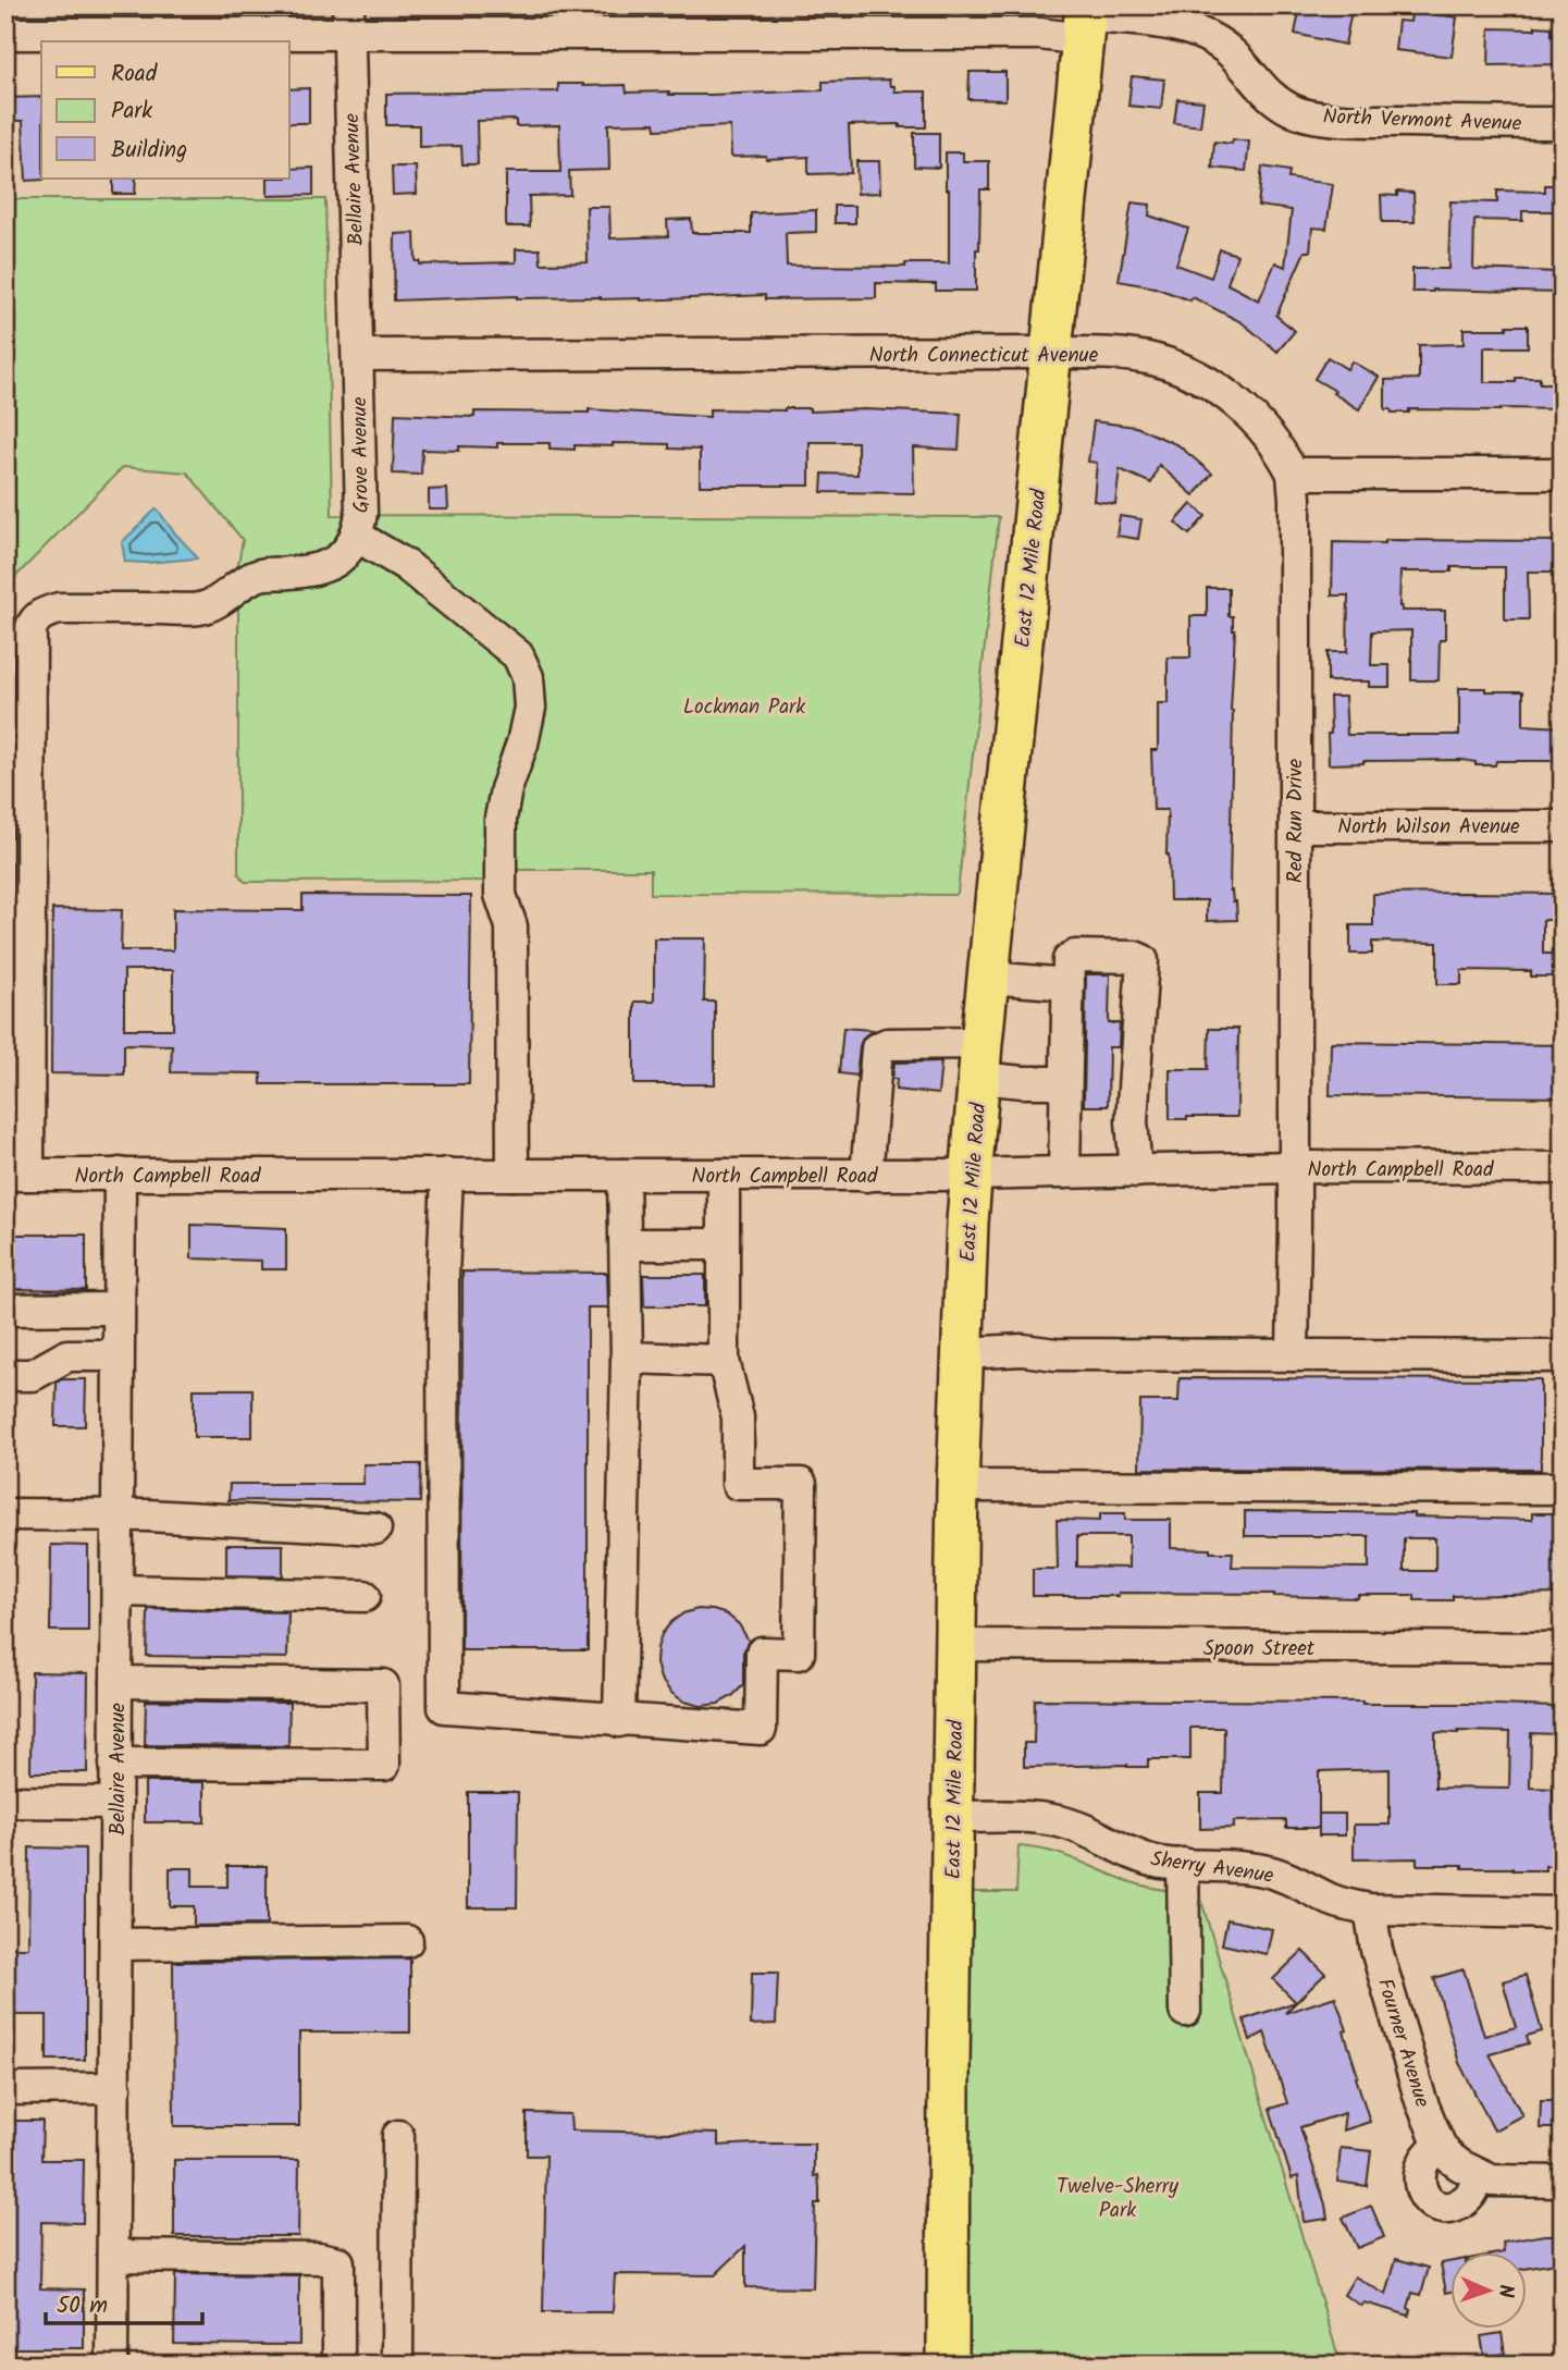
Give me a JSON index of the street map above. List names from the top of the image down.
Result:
{
  "streets": {
    "main road": ["East 12 Mile Road"],
    "street": [
      "North Vermont Avenue",
      "Bellaire Avenue",
      "North Connecticut Avenue",
      "Grove Avenue",
      "Red Run Drive",
      "North Wilson Avenue",
      "North Campbell Road",
      "Spoon Street",
      "Sherry Avenue",
      "Fourner Avenue"
    ]
  },
  "crossings": [
    ["North Vermont Avenue", "Bellaire Avenue"],
    ["North Vermont Avenue", "East 12 Mile Road"],
    ["Bellaire Avenue", "North Connecticut Avenue"],
    ["Bellaire Avenue", "Grove Avenue"],
    ["Bellaire Avenue", "North Campbell Road"],
    ["North Connecticut Avenue", "Grove Avenue"],
    ["North Connecticut Avenue", "East 12 Mile Road"],
    ["North Connecticut Avenue", "Red Run Drive"],
    ["East 12 Mile Road", "North Campbell Road"],
    ["East 12 Mile Road", "Spoon Street"],
    ["East 12 Mile Road", "Sherry Avenue"],
    ["Red Run Drive", "North Wilson Avenue"],
    ["Red Run Drive", "North Campbell Road"],
    ["Sherry Avenue", "Fourner Avenue"]
  ],
  "parks": ["Lockman Park", "Twelve-Sherry Park"],
  "legend": ["Road", "Park", "Building"],
  "scale_bar": "50 m",
  "north": "right"
}
